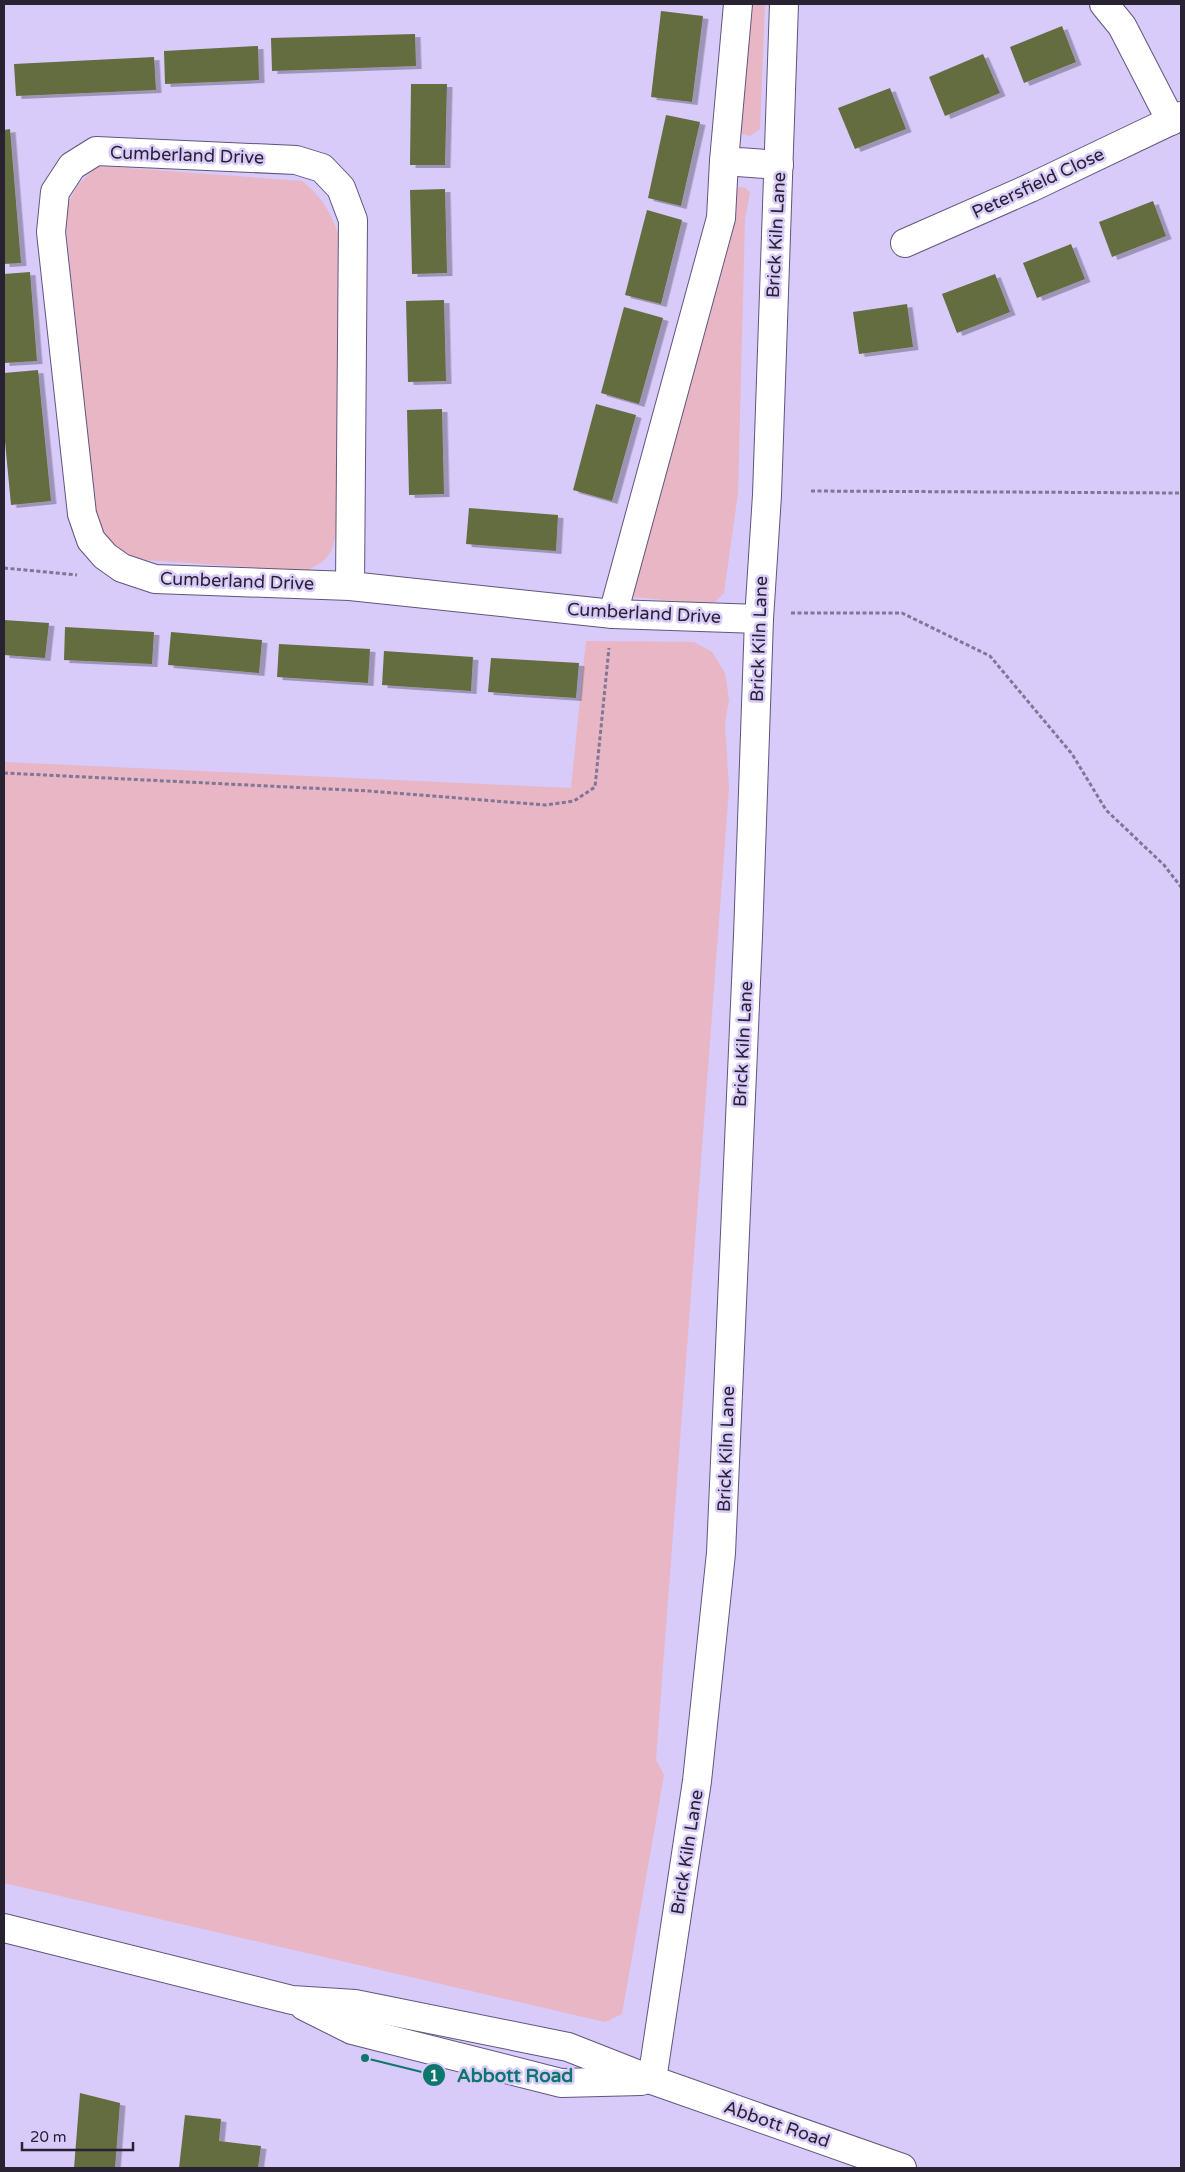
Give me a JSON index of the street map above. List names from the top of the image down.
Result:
{
  "streets": {
    "street": [
      "Cumberland Drive",
      "Petersfield Close",
      "Brick Kiln Lane",
      "Abbott Road"
    ]
  },
  "crossings": [
    ["Cumberland Drive", "Brick Kiln Lane"],
    ["Brick Kiln Lane", "Abbott Road"]
  ],
  "places": ["Abbott Road"],
  "scale_bar": "20 m"
}
